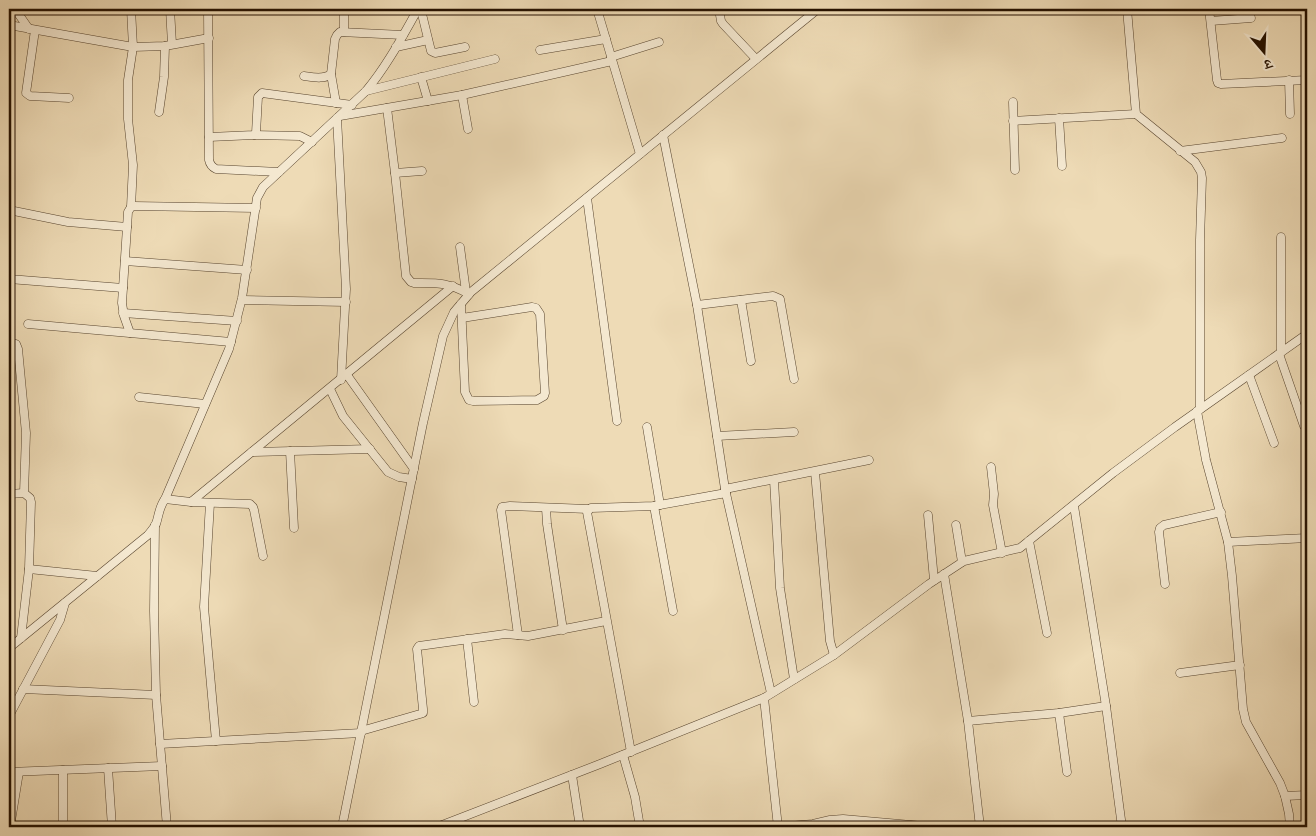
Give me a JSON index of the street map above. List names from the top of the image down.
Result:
{
  "north": "bottom"
}
